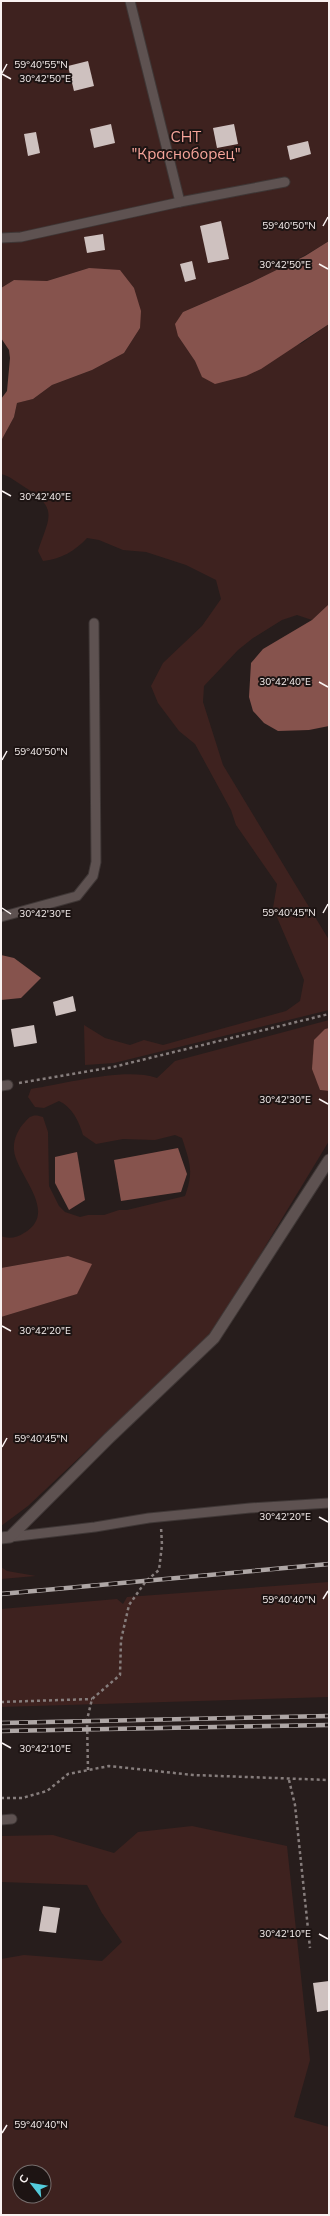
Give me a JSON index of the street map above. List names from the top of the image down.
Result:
{
  "parks": ["СНТ \"Красноборец\""],
  "north": "top left",
  "coordinates": [
    "59°40'55\"N",
    "30°42'50\"E",
    "59°40'50\"N",
    "30°42'40\"E",
    "59°40'45\"N",
    "30°42'30\"E",
    "30°42'20\"E",
    "59°40'40\"N",
    "30°42'10\"E"
  ]
}
